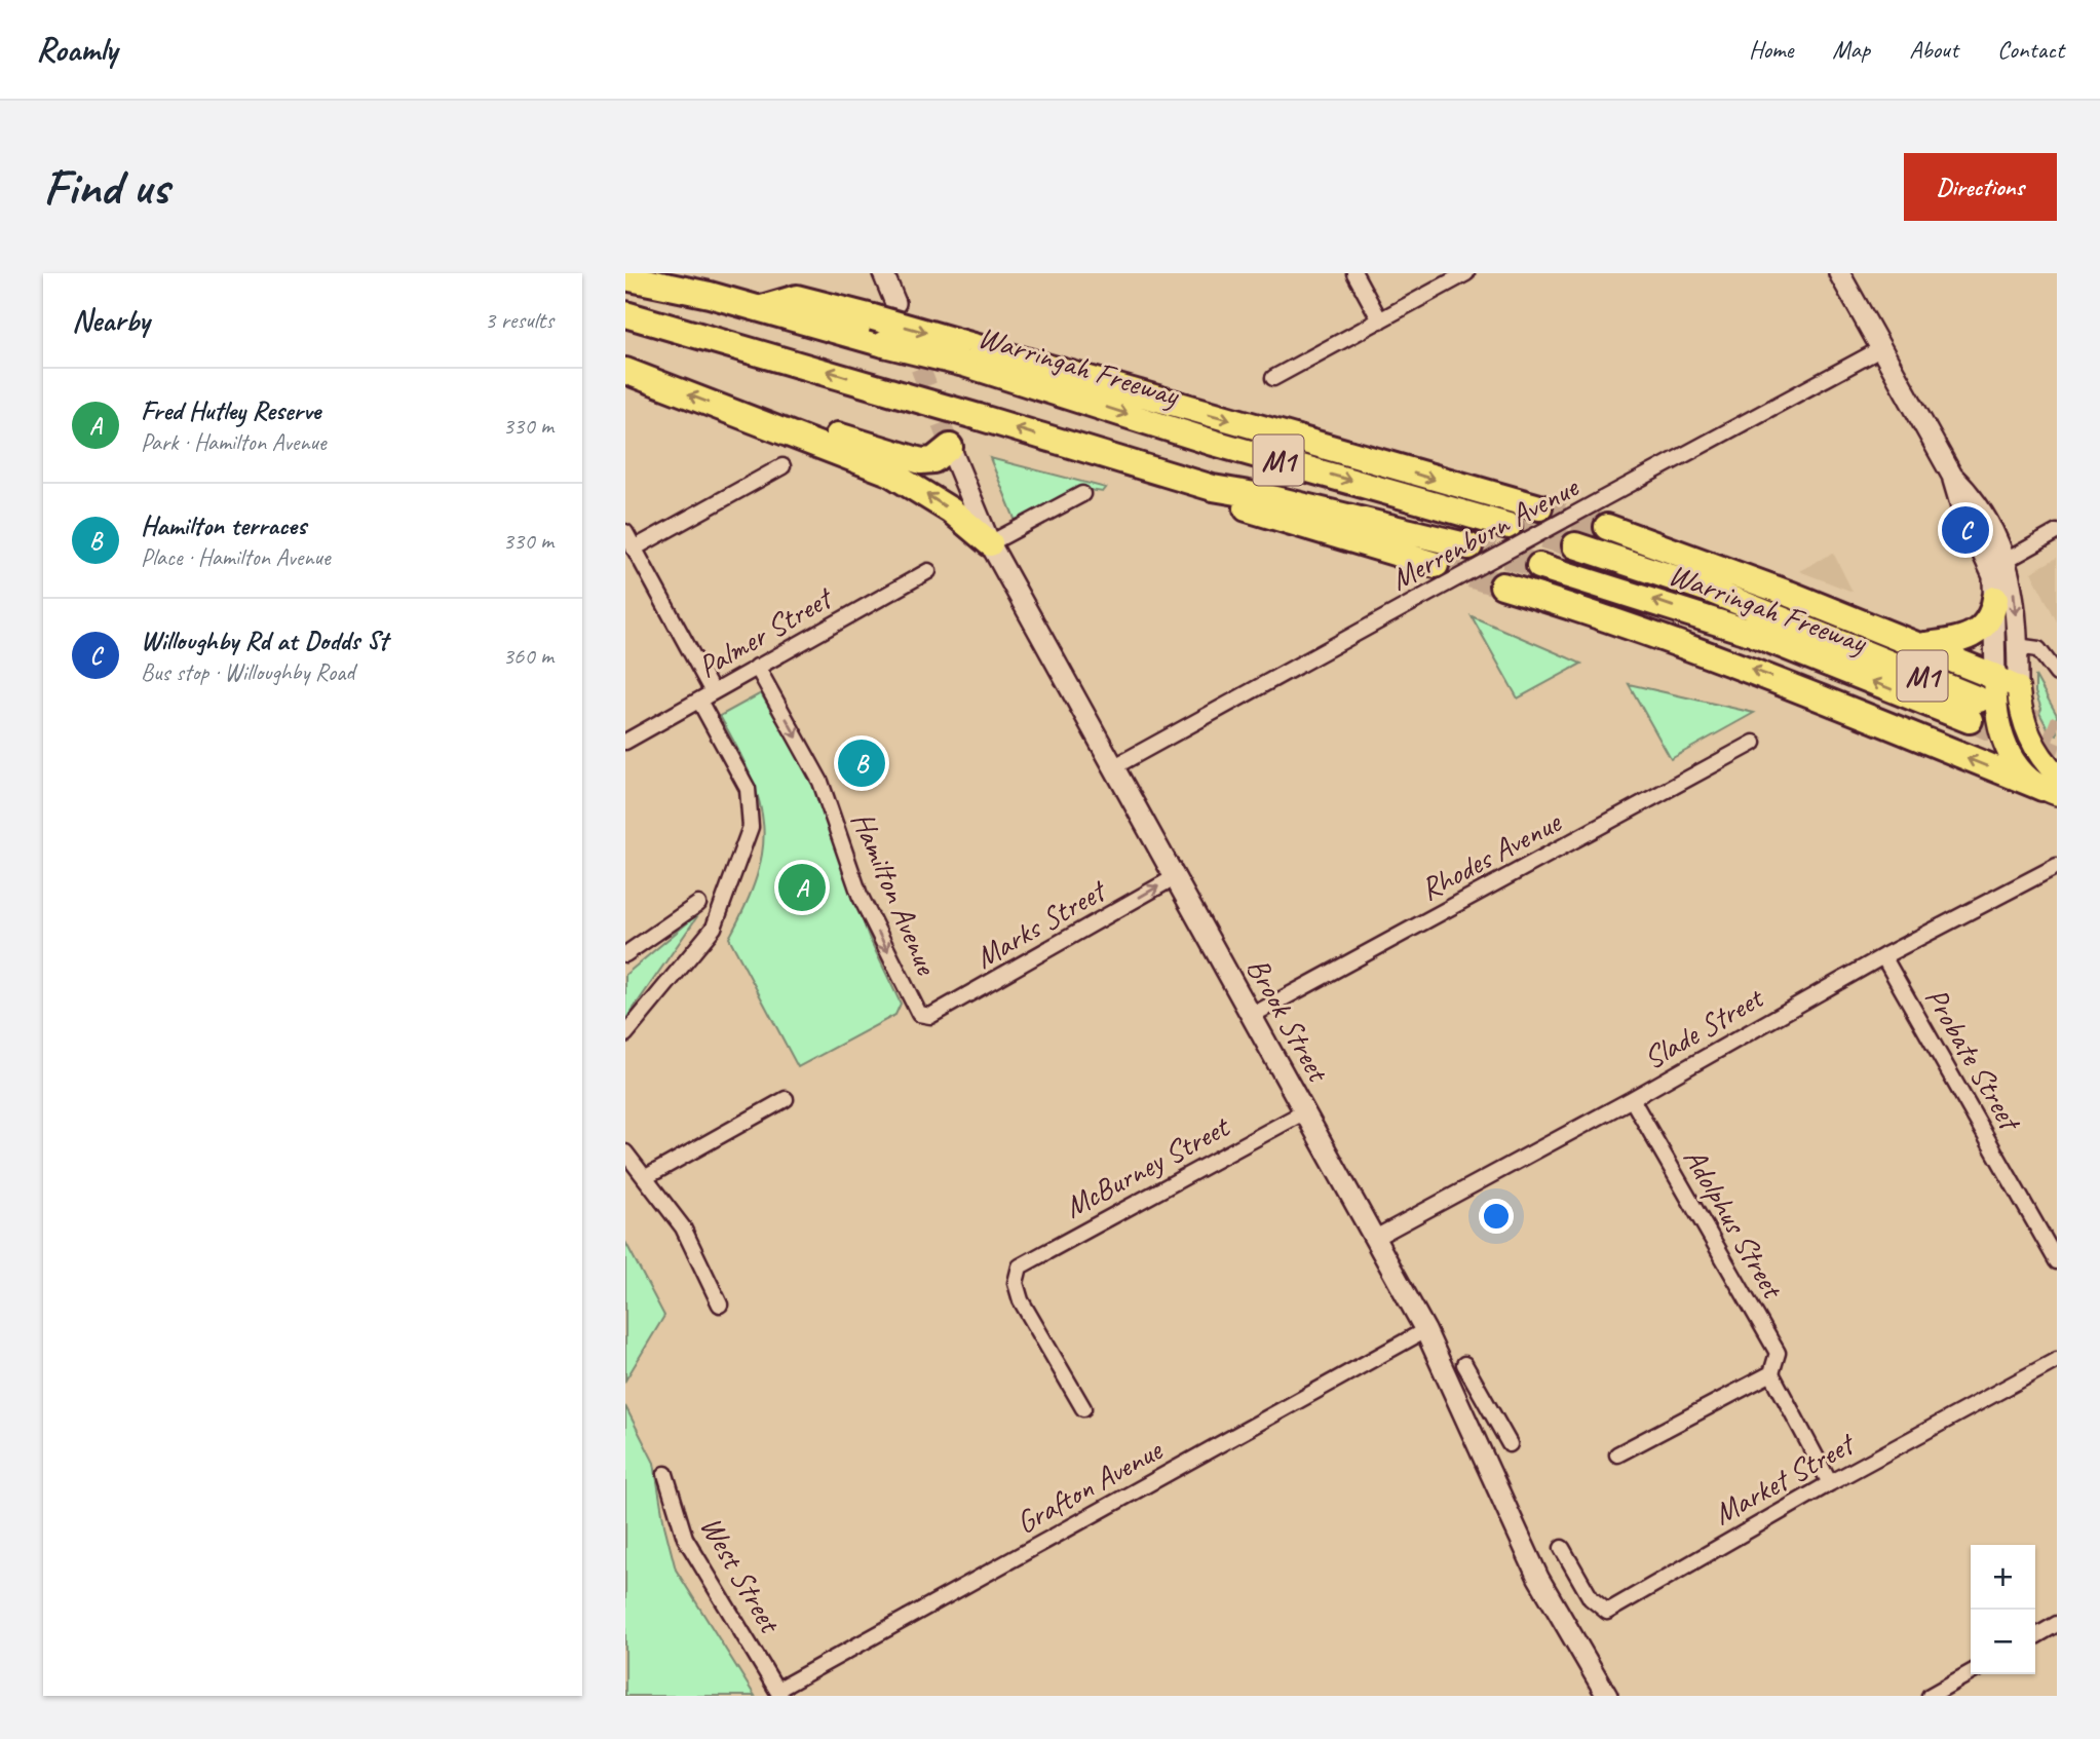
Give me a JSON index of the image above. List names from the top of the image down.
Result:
{
  "streets": {
    "highway": ["Warringah Freeway", "M1"],
    "main road": ["Brook Street"],
    "street": [
      "Merrenburn Avenue",
      "Palmer Street",
      "Rhodes Avenue",
      "Hamilton Avenue",
      "Marks Street",
      "Slade Street",
      "Probate Street",
      "McBurney Street",
      "Adolphus Street",
      "Market Street",
      "Grafton Avenue",
      "West Street"
    ]
  },
  "crossings": [
    ["Merrenburn Avenue", "Brook Street"],
    ["Palmer Street", "Hamilton Avenue"],
    ["Rhodes Avenue", "Brook Street"],
    ["Hamilton Avenue", "Marks Street"],
    ["Marks Street", "Brook Street"],
    ["Brook Street", "Slade Street"],
    ["Brook Street", "McBurney Street"],
    ["Brook Street", "Grafton Avenue"],
    ["Slade Street", "Probate Street"],
    ["Slade Street", "Adolphus Street"],
    ["Adolphus Street", "Market Street"],
    ["Grafton Avenue", "West Street"]
  ],
  "one_way": ["Hamilton Avenue", "Marks Street"],
  "page": {
    "header": "Roamly",
    "nav": [
      "Home",
      "Map",
      "About",
      "Contact"
    ],
    "buttons": "Directions",
    "title": "Find us",
    "heading": ["Nearby", "3 results"],
    "list": [
      {
        "mark": "A",
        "name": "Fred Hutley Reserve",
        "note": "Park · Hamilton Avenue",
        "value": "330 m"
      },
      {
        "mark": "B",
        "name": "Hamilton terraces",
        "note": "Place · Hamilton Avenue",
        "value": "330 m"
      },
      {
        "mark": "C",
        "name": "Willoughby Rd at Dodds St",
        "note": "Bus stop · Willoughby Road",
        "value": "360 m"
      }
    ],
    "pins": ["C", "B", "A"],
    "map_buttons": ["+", "−"]
  }
}
